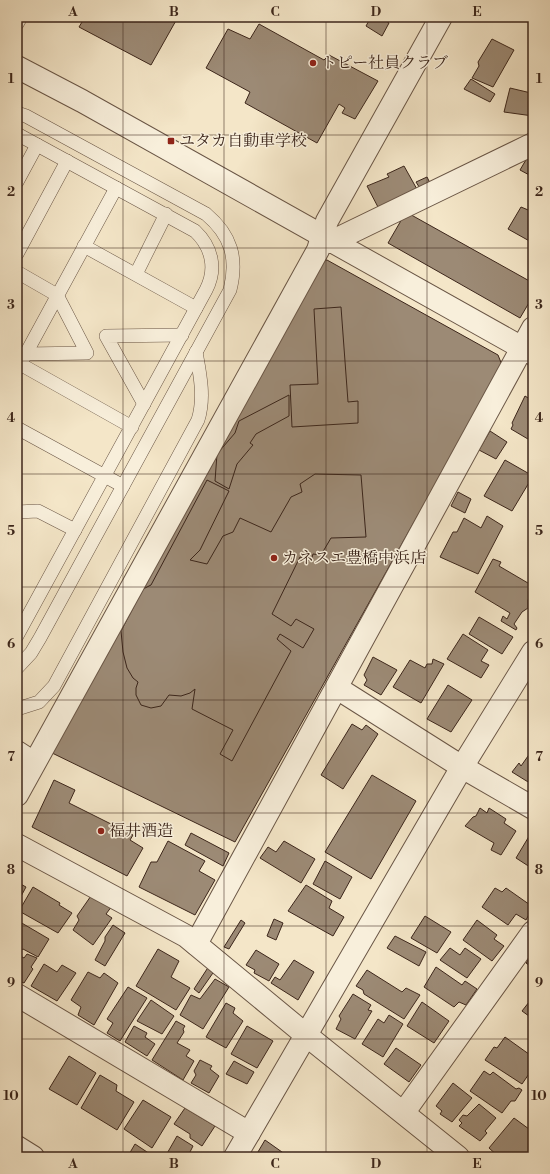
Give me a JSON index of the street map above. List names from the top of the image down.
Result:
{
  "places": {
    "other": ["トピー社員クラブ", "カネスエ豊橋中浜店", "福井酒造"],
    "transit": ["ユタカ自動車学校"]
  },
  "grid": {
    "columns": [
      "A",
      "B",
      "C",
      "D",
      "E"
    ],
    "rows": [
      "1",
      "2",
      "3",
      "4",
      "5",
      "6",
      "7",
      "8",
      "9",
      "10"
    ]
  }
}
